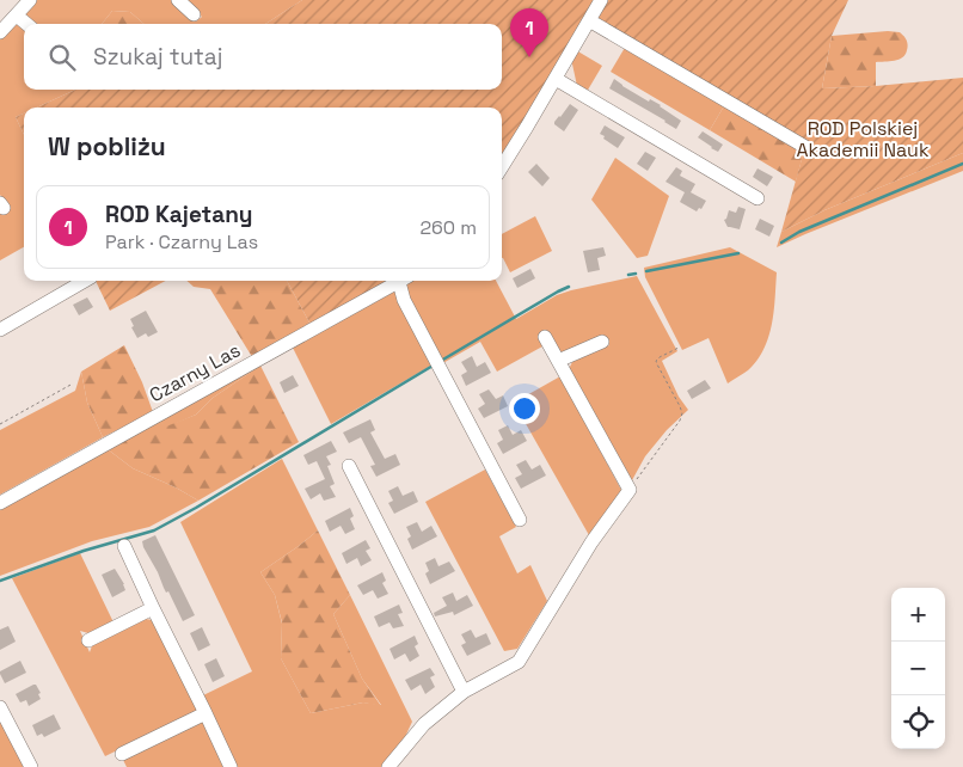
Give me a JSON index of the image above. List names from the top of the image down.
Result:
{
  "streets": {
    "street": ["Czarny Las"]
  },
  "parks": ["ROD Polskiej Akademii Nauk"],
  "page": {
    "pins": "1",
    "search": "Szukaj tutaj",
    "heading": "W pobliżu",
    "list": [
      {
        "mark": "1",
        "name": "ROD Kajetany",
        "note": "Park · Czarny Las",
        "value": "260 m"
      }
    ],
    "map_buttons": ["+", "−"]
  }
}
